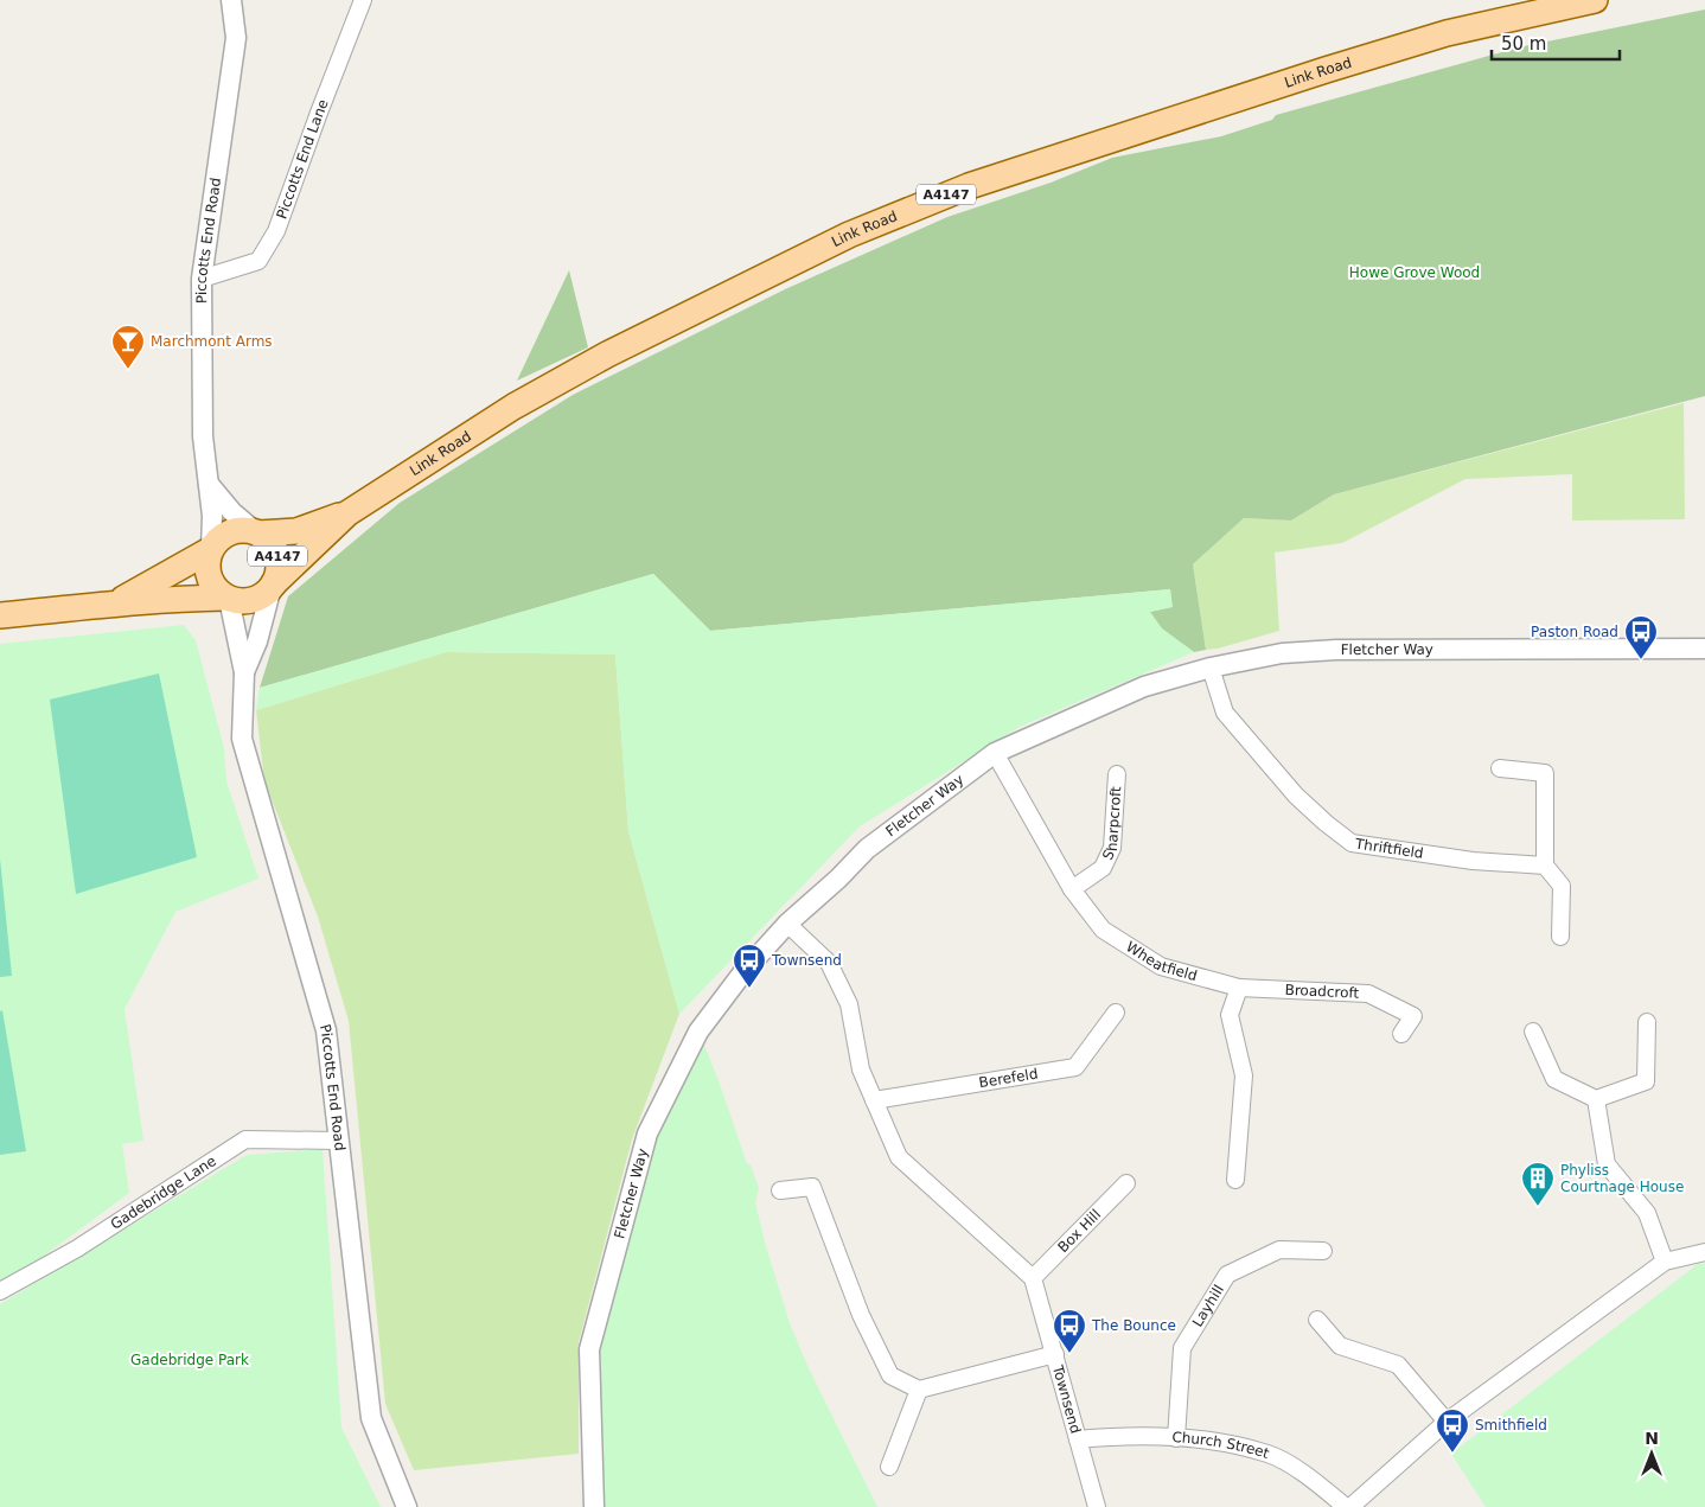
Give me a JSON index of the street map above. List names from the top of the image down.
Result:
{
  "streets": {
    "main road": ["Link Road", "A4147"],
    "street": [
      "Piccotts End Lane",
      "Piccotts End Road",
      "Fletcher Way",
      "Sharpcroft",
      "Thriftfield",
      "Wheatfield",
      "Broadcroft",
      "Berefeld",
      "Gadebridge Lane",
      "Box Hill",
      "Layhill",
      "Townsend",
      "Church Street"
    ]
  },
  "crossings": [
    ["Link Road", "A4147"],
    ["Link Road", "Piccotts End Road"],
    ["Piccotts End Lane", "Piccotts End Road"],
    ["A4147", "Piccotts End Road"],
    ["Piccotts End Road", "Gadebridge Lane"],
    ["Fletcher Way", "Thriftfield"],
    ["Fletcher Way", "Wheatfield"],
    ["Sharpcroft", "Wheatfield"],
    ["Wheatfield", "Broadcroft"],
    ["Box Hill", "Townsend"],
    ["Layhill", "Church Street"],
    ["Townsend", "Church Street"]
  ],
  "parks": ["Howe Grove Wood", "Gadebridge Park"],
  "places": {
    "bar": ["Marchmont Arms"],
    "bus stop": [
      "Paston Road",
      "Townsend",
      "The Bounce",
      "Smithfield"
    ],
    "building": ["Phyliss Courtnage House"]
  },
  "scale_bar": "50 m",
  "north": "top"
}
